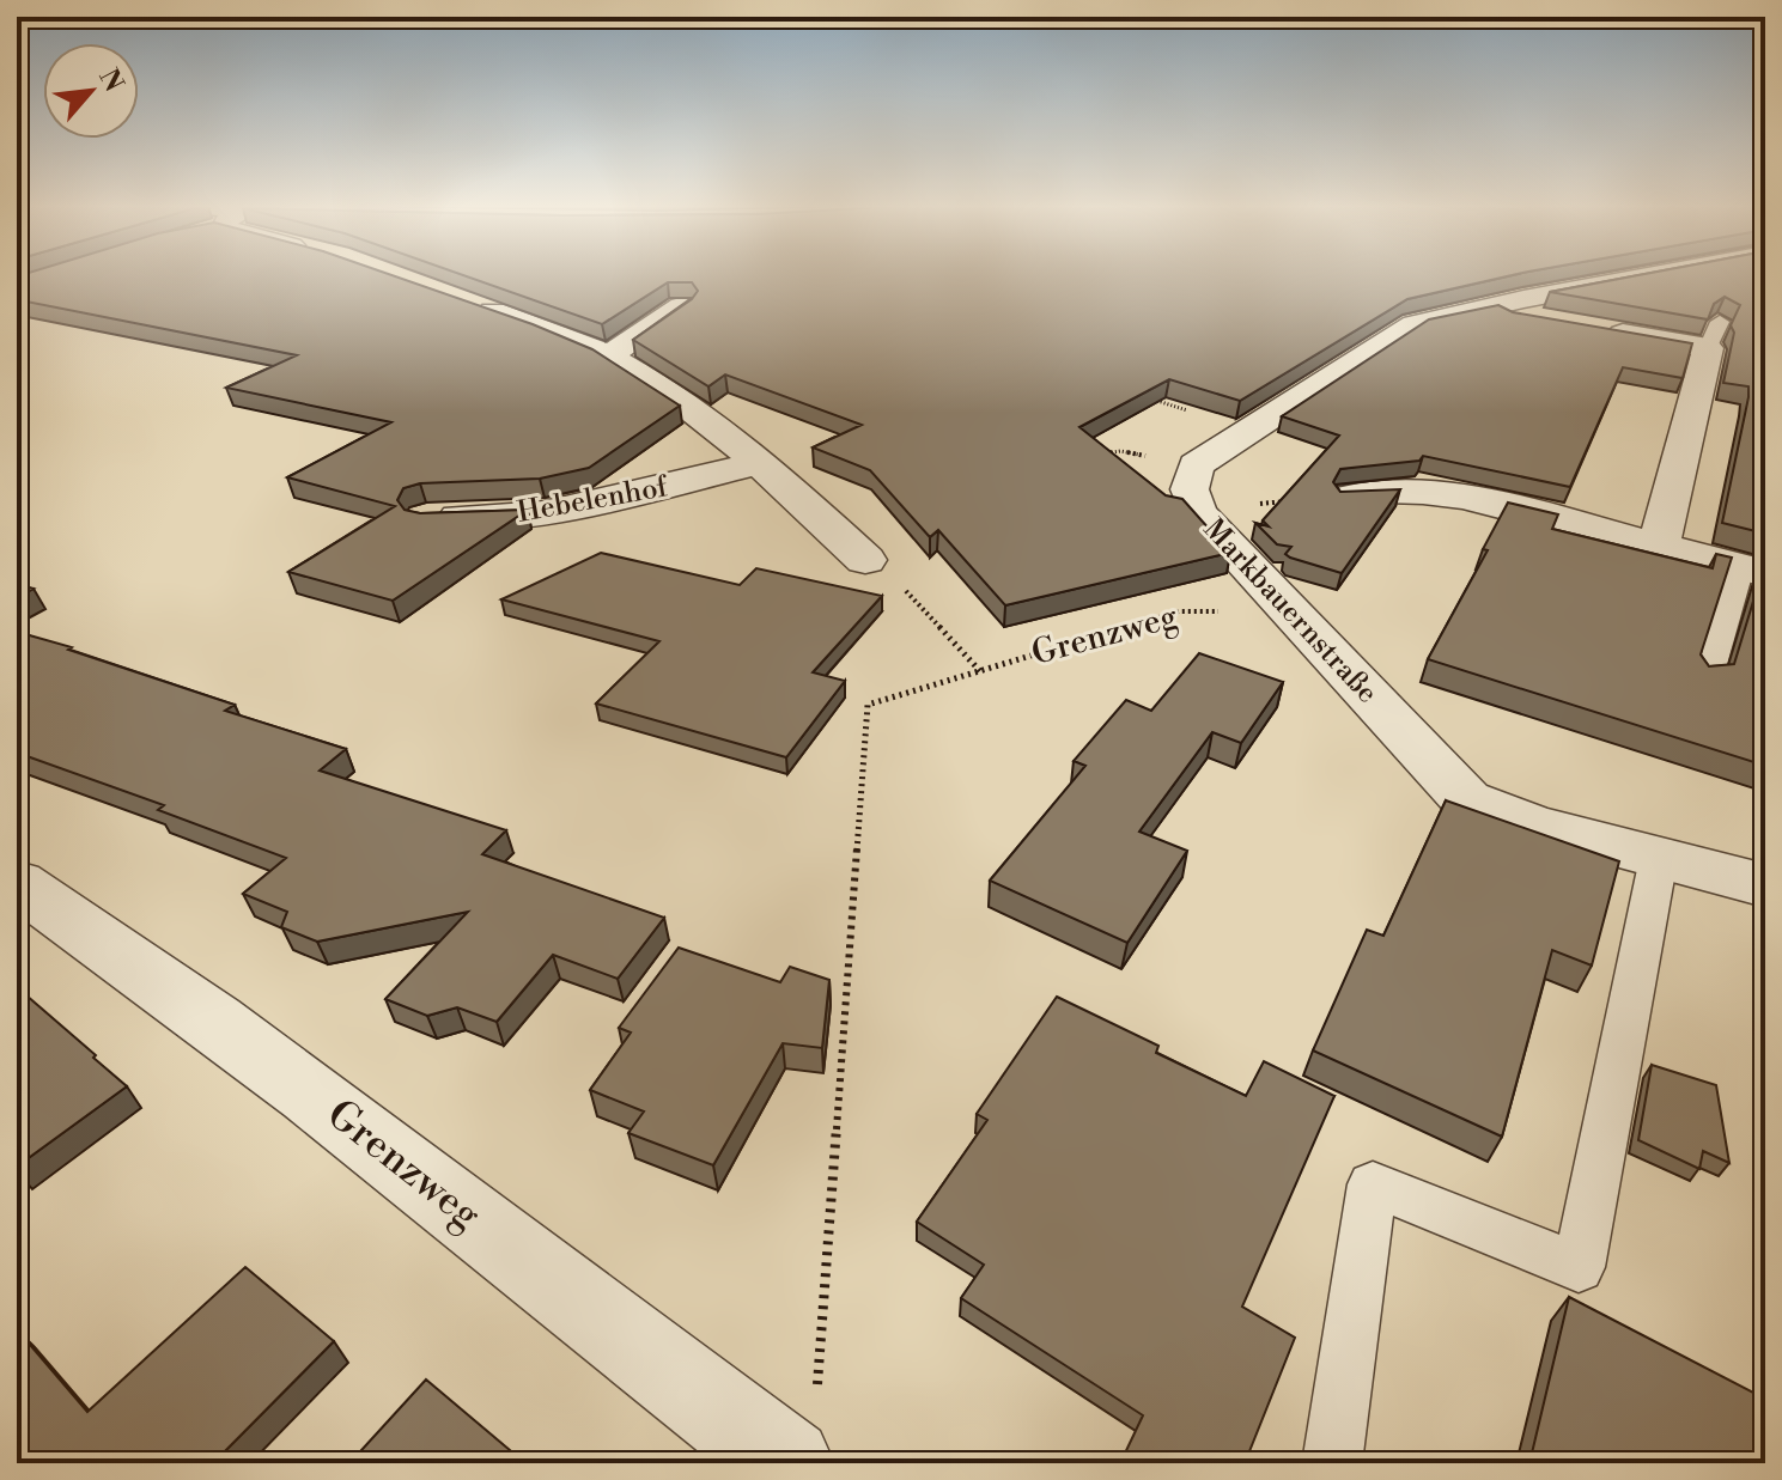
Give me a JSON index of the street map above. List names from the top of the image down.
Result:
{
  "streets": {
    "street": ["Hebelenhof", "Markbauernstraße", "Grenzweg"]
  },
  "crossings": [
    ["Markbauernstraße", "Grenzweg"]
  ],
  "north": "top right"
}
